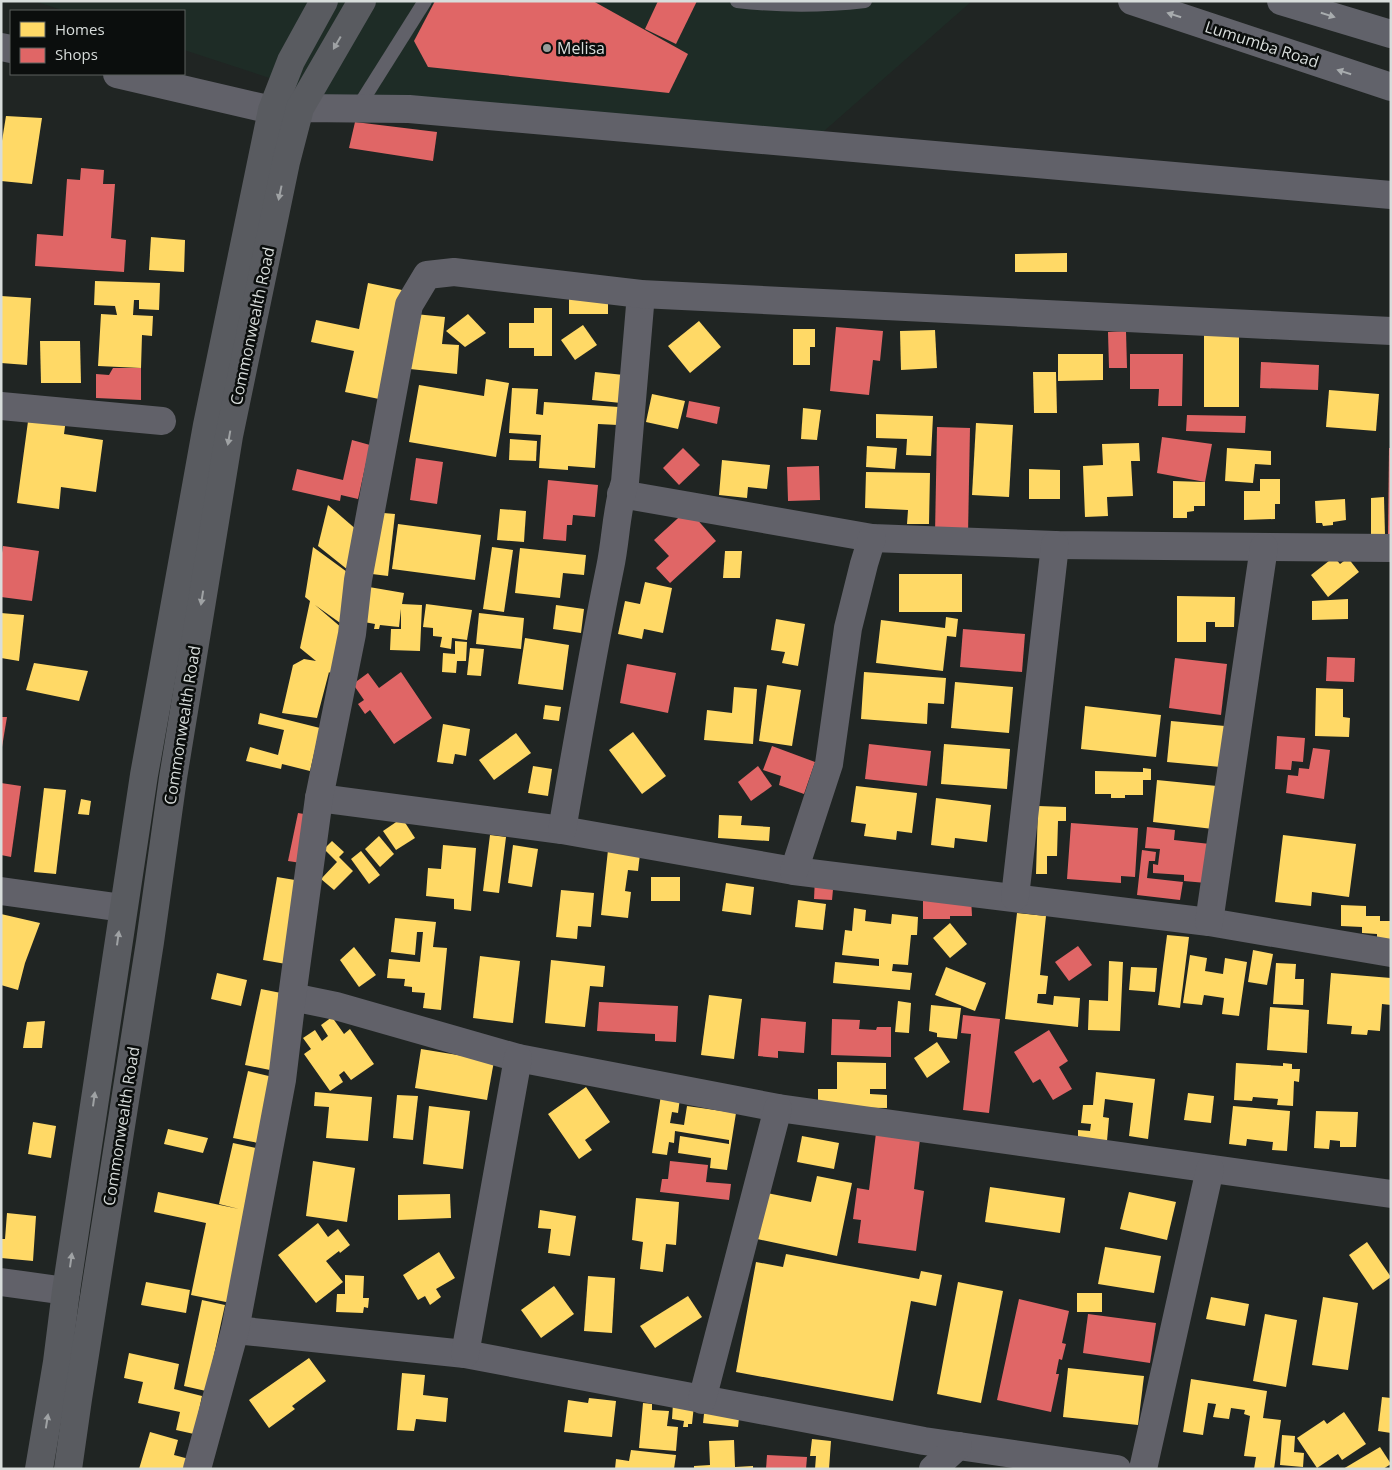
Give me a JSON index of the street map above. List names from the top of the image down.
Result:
{
  "streets": {
    "main road": ["Lumumba Road", "Commonwealth Road"]
  },
  "places": ["Melisa"],
  "legend": ["Homes", "Shops"]
}
